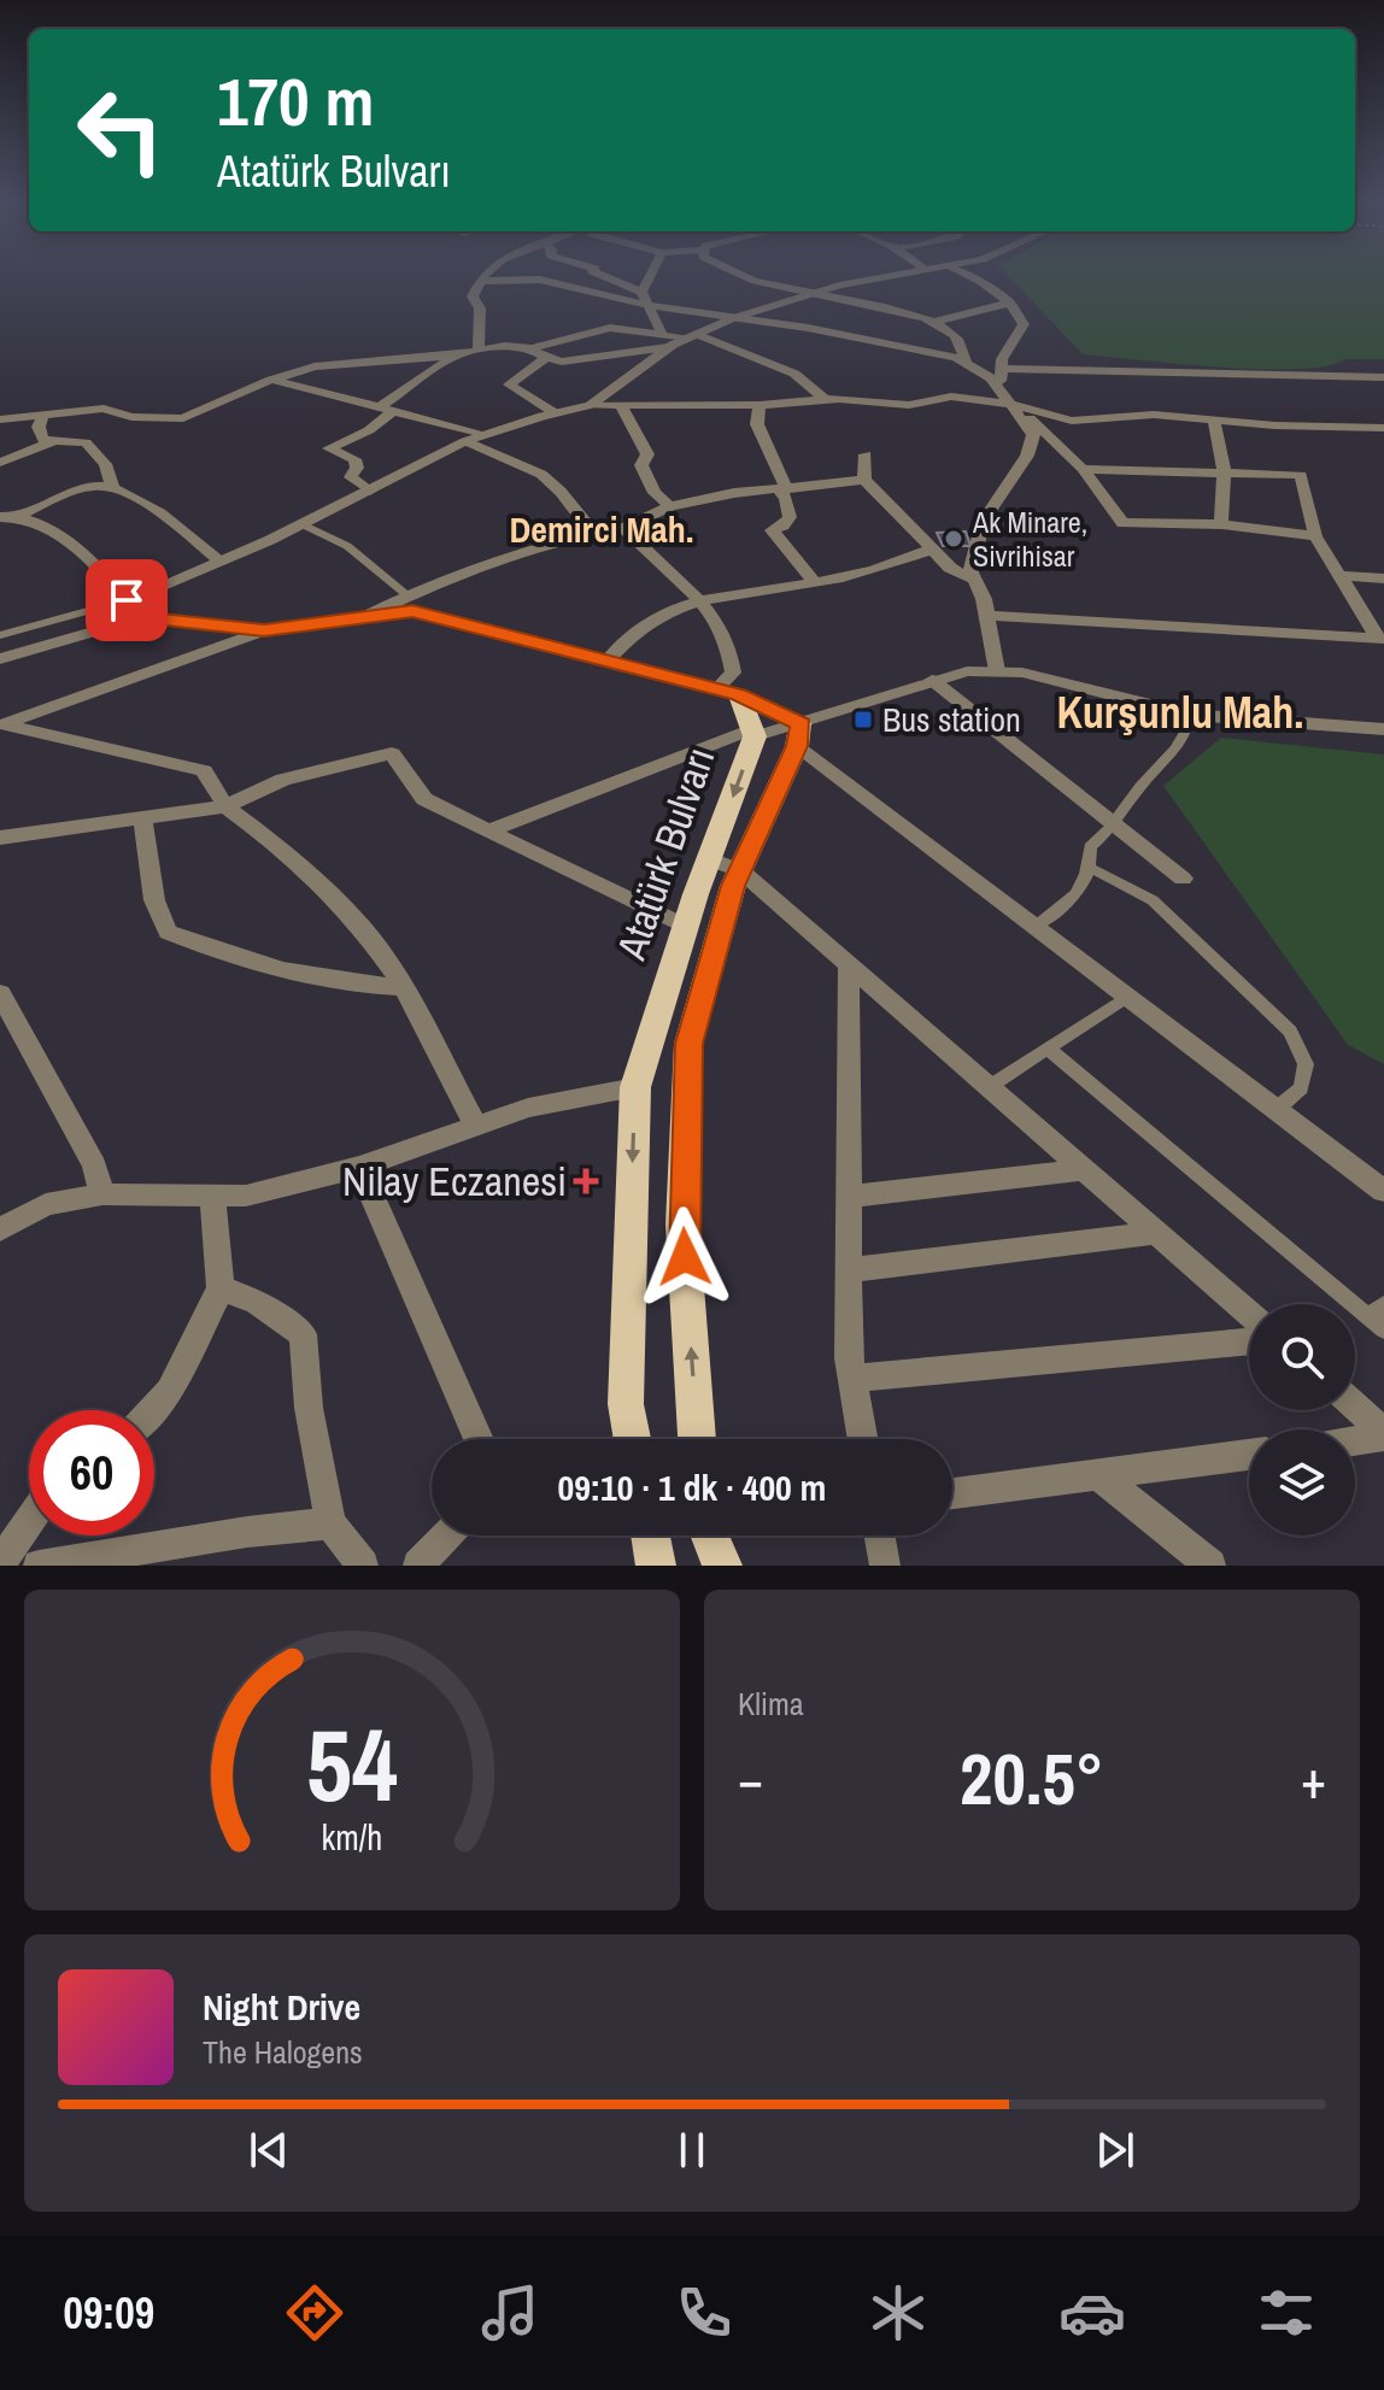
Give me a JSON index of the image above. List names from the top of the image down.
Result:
{
  "streets": {
    "main road": ["Atatürk Bulvarı"]
  },
  "districts": ["Demirci Mah.", "Kurşunlu Mah."],
  "places": {
    "other": ["Ak Minare, Sivrihisar"],
    "transit": ["Bus station"],
    "health": ["Nilay Eczanesi"]
  },
  "page": {
    "turn": ["170 m", "Atatürk Bulvarı"],
    "limit": "60",
    "trip": "09:10 · 1 dk · 400 m",
    "tile": "Klima",
    "heat": ["−", "20.5°", "+"],
    "song": ["Night Drive", "The Halogens"],
    "tabs": "09:09",
    "gauge": ["54", "km/h"]
  }
}
